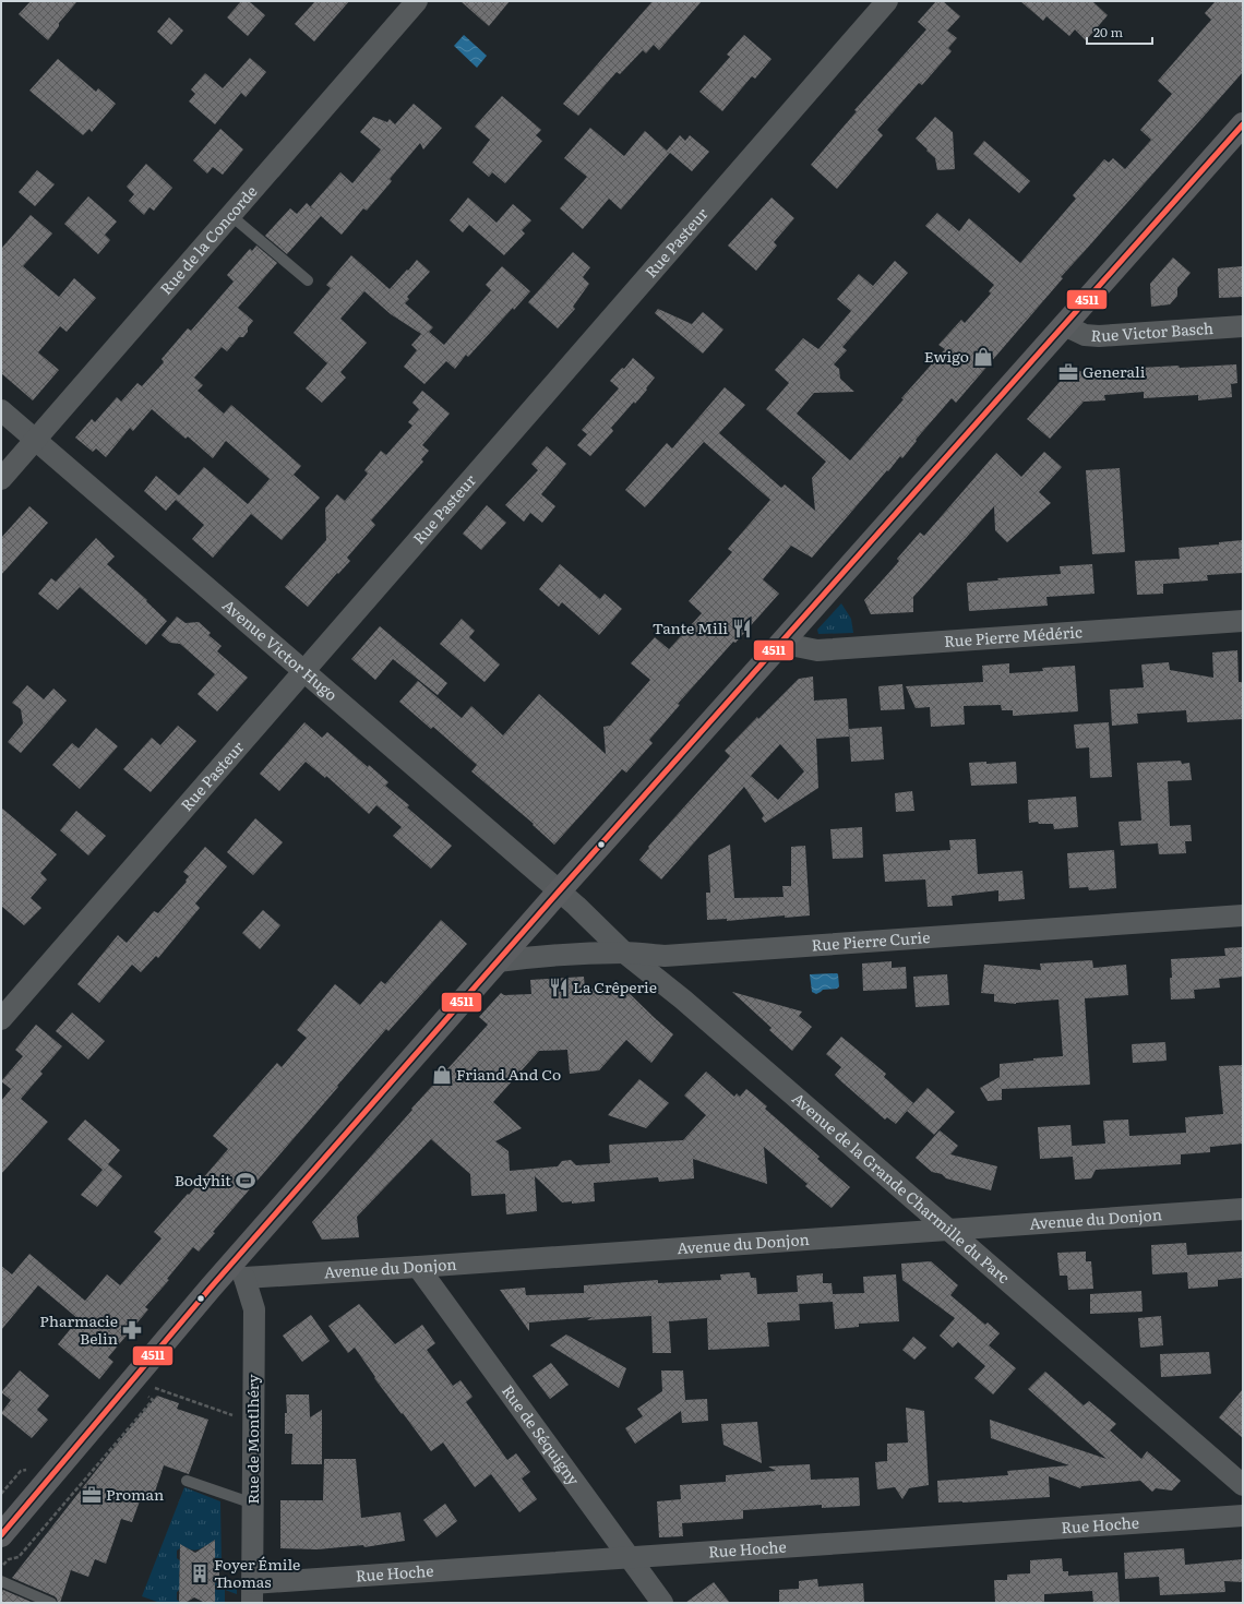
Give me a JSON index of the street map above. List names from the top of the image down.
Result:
{
  "streets": {
    "street": [
      "Rue de la Concorde",
      "Rue Pasteur",
      "Rue Victor Basch",
      "Rue Pierre Médéric",
      "Avenue Victor Hugo",
      "Rue Pierre Curie",
      "Avenue de la Grande Charmille du Parc",
      "Avenue du Donjon",
      "Rue de Séquigny",
      "Rue de Montlhéry",
      "Rue Hoche"
    ]
  },
  "crossings": [
    ["Rue de la Concorde", "Avenue Victor Hugo"],
    ["Rue Pasteur", "Avenue Victor Hugo"],
    ["Avenue Victor Hugo", "Avenue de la Grande Charmille du Parc"],
    ["Rue Pierre Curie", "Avenue de la Grande Charmille du Parc"],
    ["Avenue de la Grande Charmille du Parc", "Avenue du Donjon"],
    ["Avenue du Donjon", "Rue de Séquigny"],
    ["Avenue du Donjon", "Rue de Montlhéry"],
    ["Rue de Séquigny", "Rue Hoche"],
    ["Rue de Montlhéry", "Rue Hoche"]
  ],
  "places": {
    "shop": ["Ewigo", "Friand And Co"],
    "office": ["Generali", "Proman"],
    "restaurant": ["Tante Mili", "La Crêperie"],
    "sports": ["Bodyhit"],
    "pharmacy": ["Pharmacie Belin"],
    "building": ["Foyer Émile Thomas"]
  },
  "lines": ["transit line 4511"],
  "scale_bar": "20 m"
}
